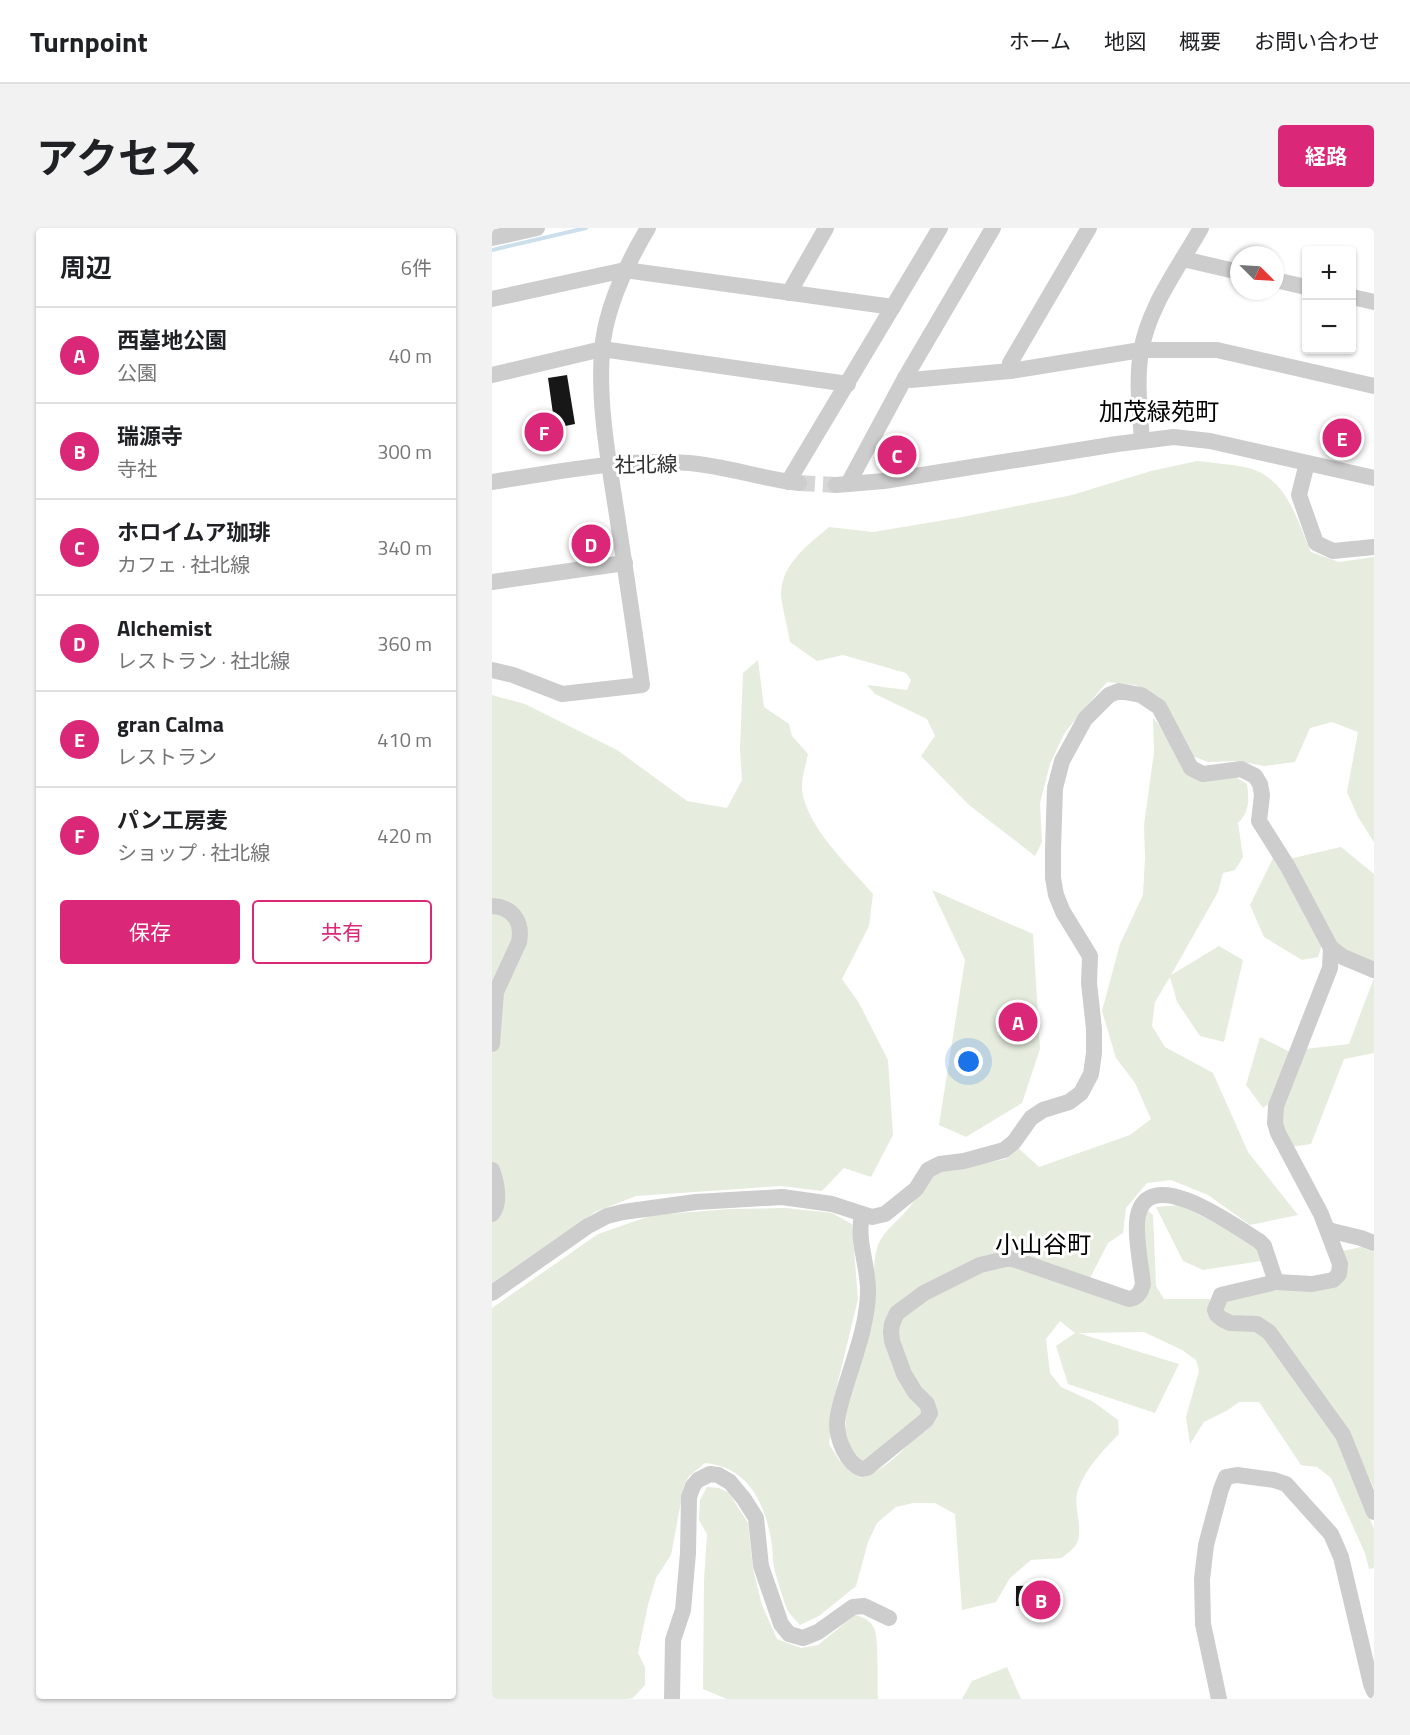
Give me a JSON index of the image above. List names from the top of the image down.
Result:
{
  "streets": {
    "street": ["社北線"]
  },
  "districts": ["加茂緑苑町", "小山谷町"],
  "north": "bottom right",
  "page": {
    "header": "Turnpoint",
    "nav": [
      "ホーム",
      "地図",
      "概要",
      "お問い合わせ"
    ],
    "title": "アクセス",
    "buttons": [
      "経路",
      ["保存", "共有"]
    ],
    "heading": ["周辺", "6件"],
    "map_buttons": ["+", "−"],
    "list": [
      {
        "mark": "A",
        "name": "西墓地公園",
        "note": "公園",
        "value": "40 m"
      },
      {
        "mark": "B",
        "name": "瑞源寺",
        "note": "寺社",
        "value": "300 m"
      },
      {
        "mark": "C",
        "name": "ホロイムア珈琲",
        "note": "カフェ · 社北線",
        "value": "340 m"
      },
      {
        "mark": "D",
        "name": "Alchemist",
        "note": "レストラン · 社北線",
        "value": "360 m"
      },
      {
        "mark": "E",
        "name": "gran Calma",
        "note": "レストラン",
        "value": "410 m"
      },
      {
        "mark": "F",
        "name": "パン工房麦",
        "note": "ショップ · 社北線",
        "value": "420 m"
      }
    ],
    "pins": [
      "F",
      "E",
      "C",
      "D",
      "A",
      "B"
    ]
  }
}
